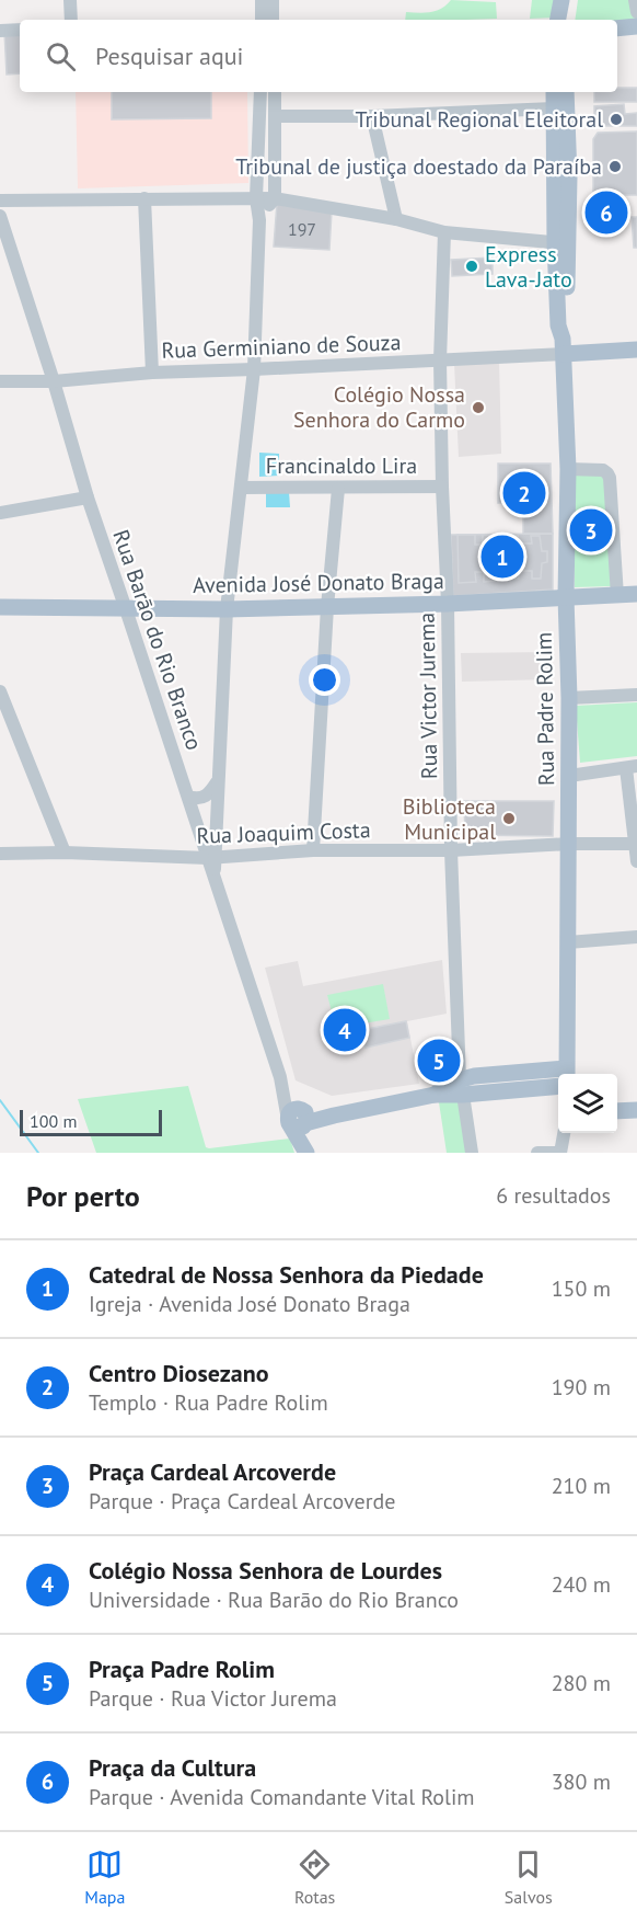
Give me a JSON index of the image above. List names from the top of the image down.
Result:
{
  "streets": {
    "main road": ["Avenida José Donato Braga", "Rua Padre Rolim"],
    "street": [
      "Rua Germiniano de Souza",
      "Francinaldo Lira",
      "Rua Barāo do Rio Branco",
      "Rua Victor Jurema",
      "Rua Joaquim Costa"
    ]
  },
  "crossings": [
    ["Rua Germiniano de Souza", "Rua Barāo do Rio Branco"],
    ["Rua Germiniano de Souza", "Rua Victor Jurema"],
    ["Rua Germiniano de Souza", "Rua Padre Rolim"],
    ["Francinaldo Lira", "Rua Victor Jurema"],
    ["Avenida José Donato Braga", "Rua Barāo do Rio Branco"],
    ["Avenida José Donato Braga", "Rua Victor Jurema"],
    ["Avenida José Donato Braga", "Rua Padre Rolim"],
    ["Rua Barāo do Rio Branco", "Rua Joaquim Costa"],
    ["Rua Victor Jurema", "Rua Joaquim Costa"],
    ["Rua Padre Rolim", "Rua Joaquim Costa"]
  ],
  "places": [
    "Tribunal Regional Eleitoral",
    "Tribunal de justiça doestado da Paraíba",
    "Express Lava-Jato",
    "Colégio Nossa Senhora do Carmo",
    "Biblioteca Municipal"
  ],
  "house_numbers": ["197"],
  "scale_bar": "100 m",
  "page": {
    "search": "Pesquisar aqui",
    "pins": [
      "6",
      "2",
      "3",
      "1",
      "4",
      "5"
    ],
    "scale": "100 m",
    "heading": ["Por perto", "6 resultados"],
    "list": [
      {
        "mark": "1",
        "name": "Catedral de Nossa Senhora da Piedade",
        "note": "Igreja · Avenida José Donato Braga",
        "value": "150 m"
      },
      {
        "mark": "2",
        "name": "Centro Diosezano",
        "note": "Templo · Rua Padre Rolim",
        "value": "190 m"
      },
      {
        "mark": "3",
        "name": "Praça Cardeal Arcoverde",
        "note": "Parque · Praça Cardeal Arcoverde",
        "value": "210 m"
      },
      {
        "mark": "4",
        "name": "Colégio Nossa Senhora de Lourdes",
        "note": "Universidade · Rua Barāo do Rio Branco",
        "value": "240 m"
      },
      {
        "mark": "5",
        "name": "Praça Padre Rolim",
        "note": "Parque · Rua Victor Jurema",
        "value": "280 m"
      },
      {
        "mark": "6",
        "name": "Praça da Cultura",
        "note": "Parque · Avenida Comandante Vital Rolim",
        "value": "380 m"
      }
    ],
    "nav": ["Mapa", "Rotas", "Salvos"]
  }
}
